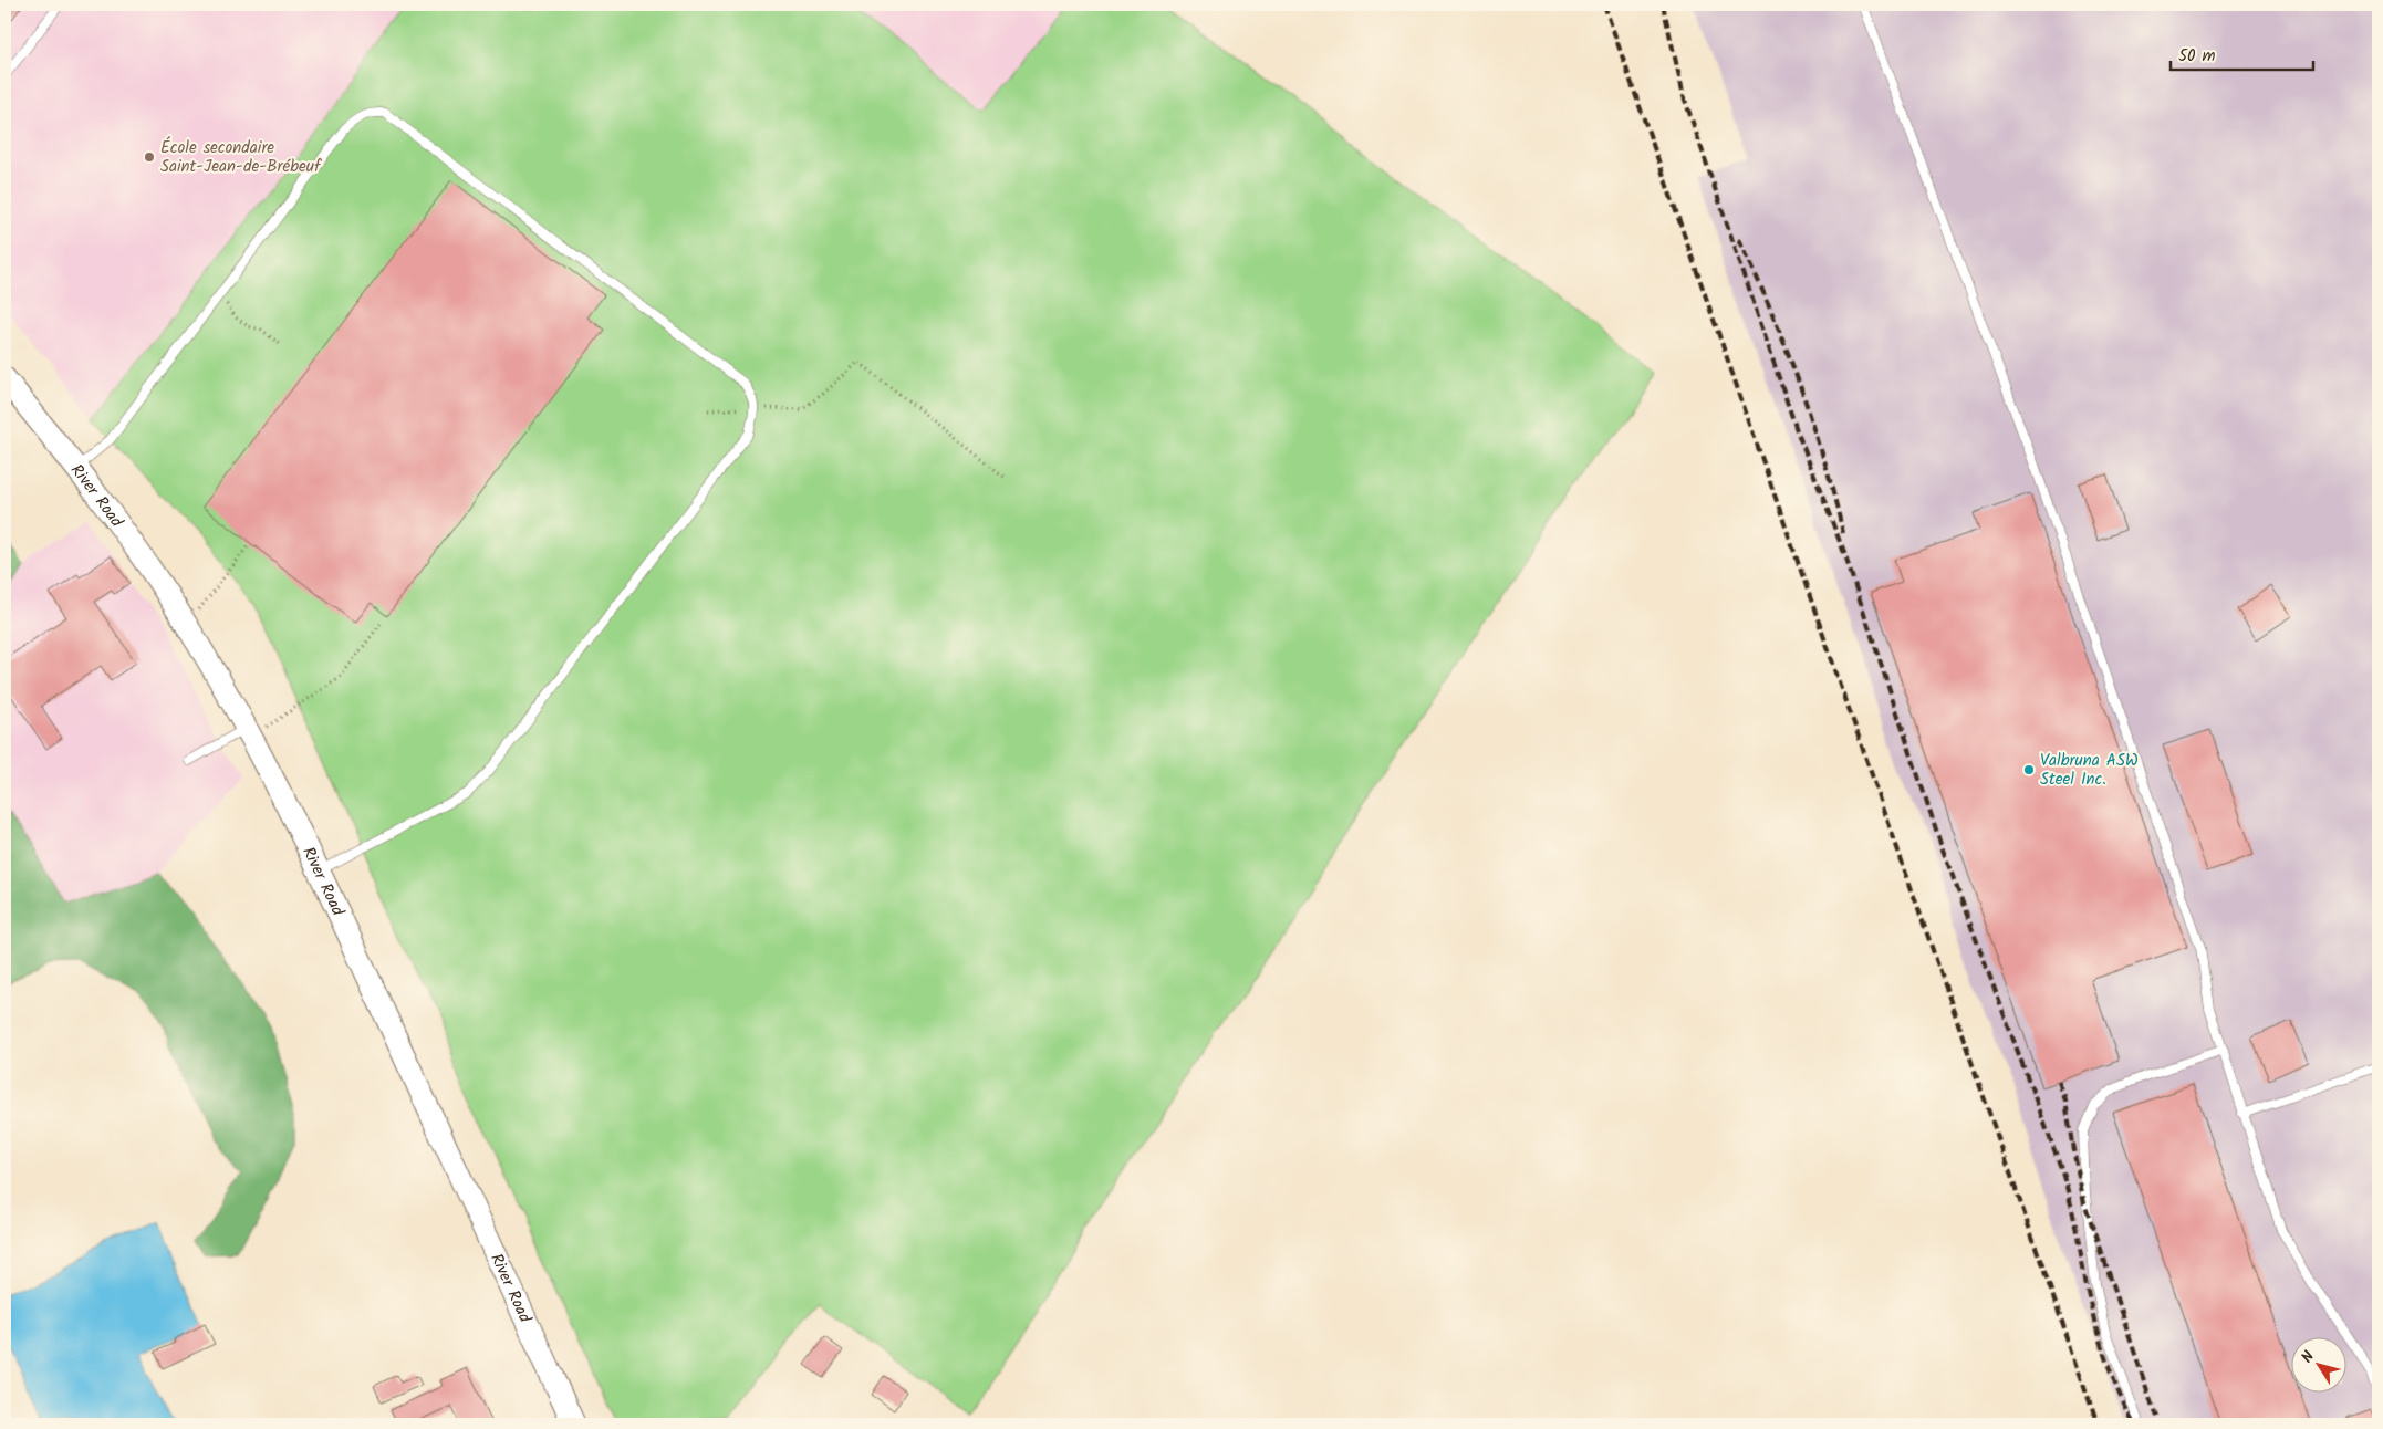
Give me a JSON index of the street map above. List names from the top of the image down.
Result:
{
  "streets": {
    "street": ["River Road"]
  },
  "places": ["École secondaire Saint-Jean-de-Brébeuf", "Valbruna ASW Steel Inc."],
  "scale_bar": "50 m",
  "north": "top left"
}
